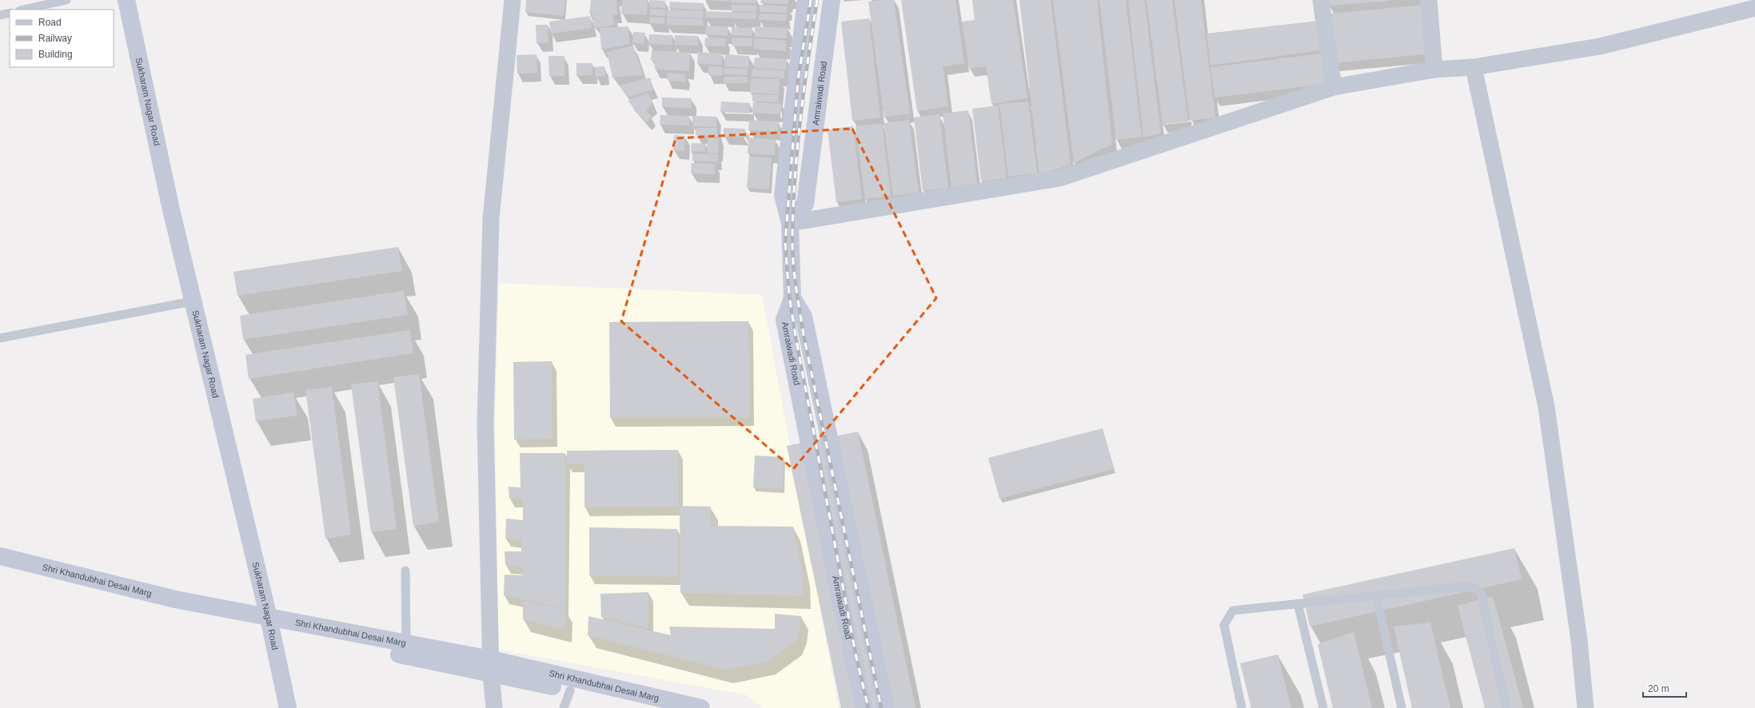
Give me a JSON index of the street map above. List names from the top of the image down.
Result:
{
  "streets": {
    "main road": ["Amraiwadi Road", "Sukharam Nagar Road", "Shri Khandubhai Desai Marg"]
  },
  "crossings": [
    ["Sukharam Nagar Road", "Shri Khandubhai Desai Marg"]
  ],
  "legend": ["Road", "Railway", "Building"],
  "scale_bar": "20 m"
}
